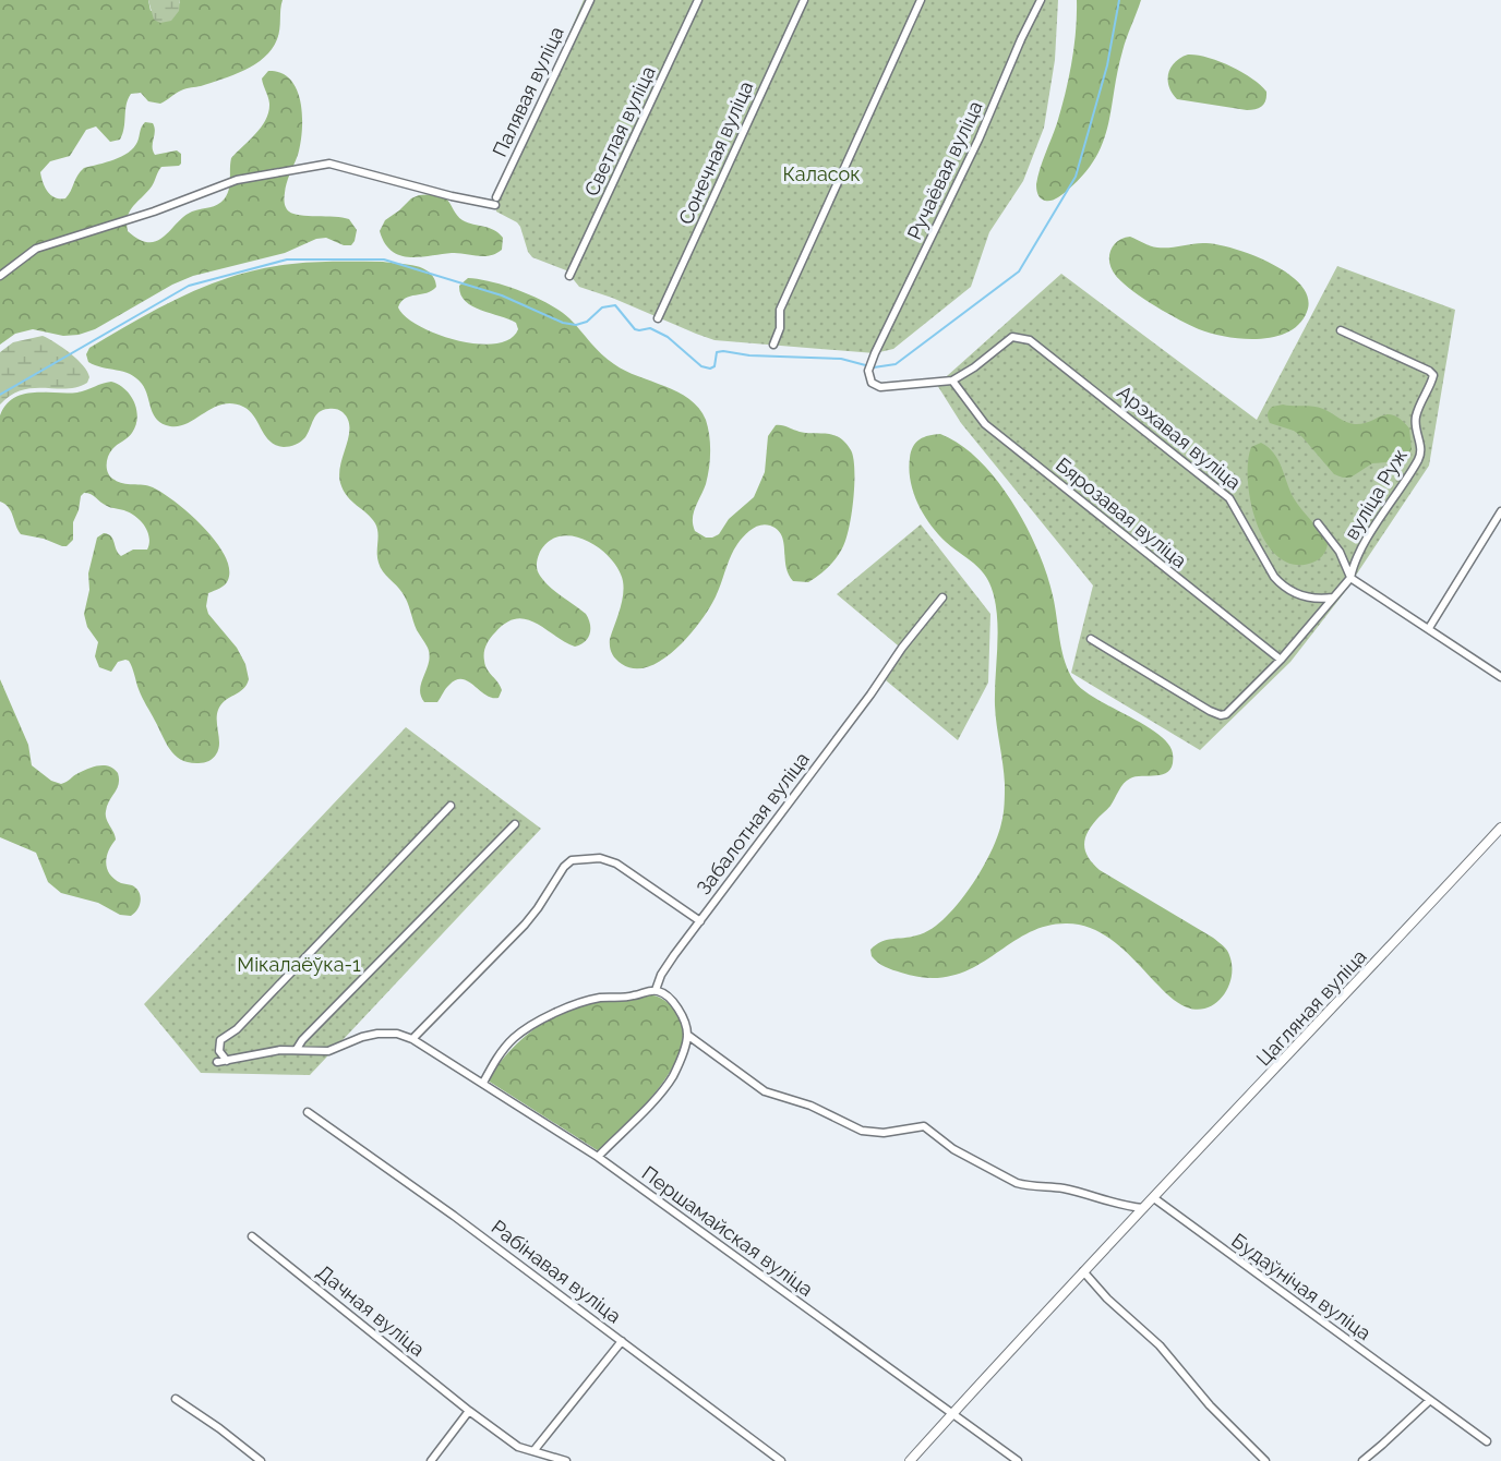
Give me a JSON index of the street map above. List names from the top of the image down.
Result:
{
  "streets": {
    "street": [
      "Палявая вуліца",
      "Светлая вуліца",
      "Сонечная вуліца",
      "Ручаёвая вуліца",
      "Арэхавая вуліца",
      "вуліца Руж",
      "Бярозавая вуліца",
      "Забалотная вуліца",
      "Цагляная вуліца",
      "Першамайская вуліца",
      "Рабінавая вуліца",
      "Будаўнічая вуліца",
      "Дачная вуліца"
    ]
  },
  "crossings": [
    ["Ручаёвая вуліца", "Арэхавая вуліца"],
    ["Ручаёвая вуліца", "Бярозавая вуліца"],
    ["Арэхавая вуліца", "Бярозавая вуліца"],
    ["Цагляная вуліца", "Першамайская вуліца"],
    ["Цагляная вуліца", "Будаўнічая вуліца"]
  ],
  "parks": ["Каласок", "Мікалаёўка-1"]
}
